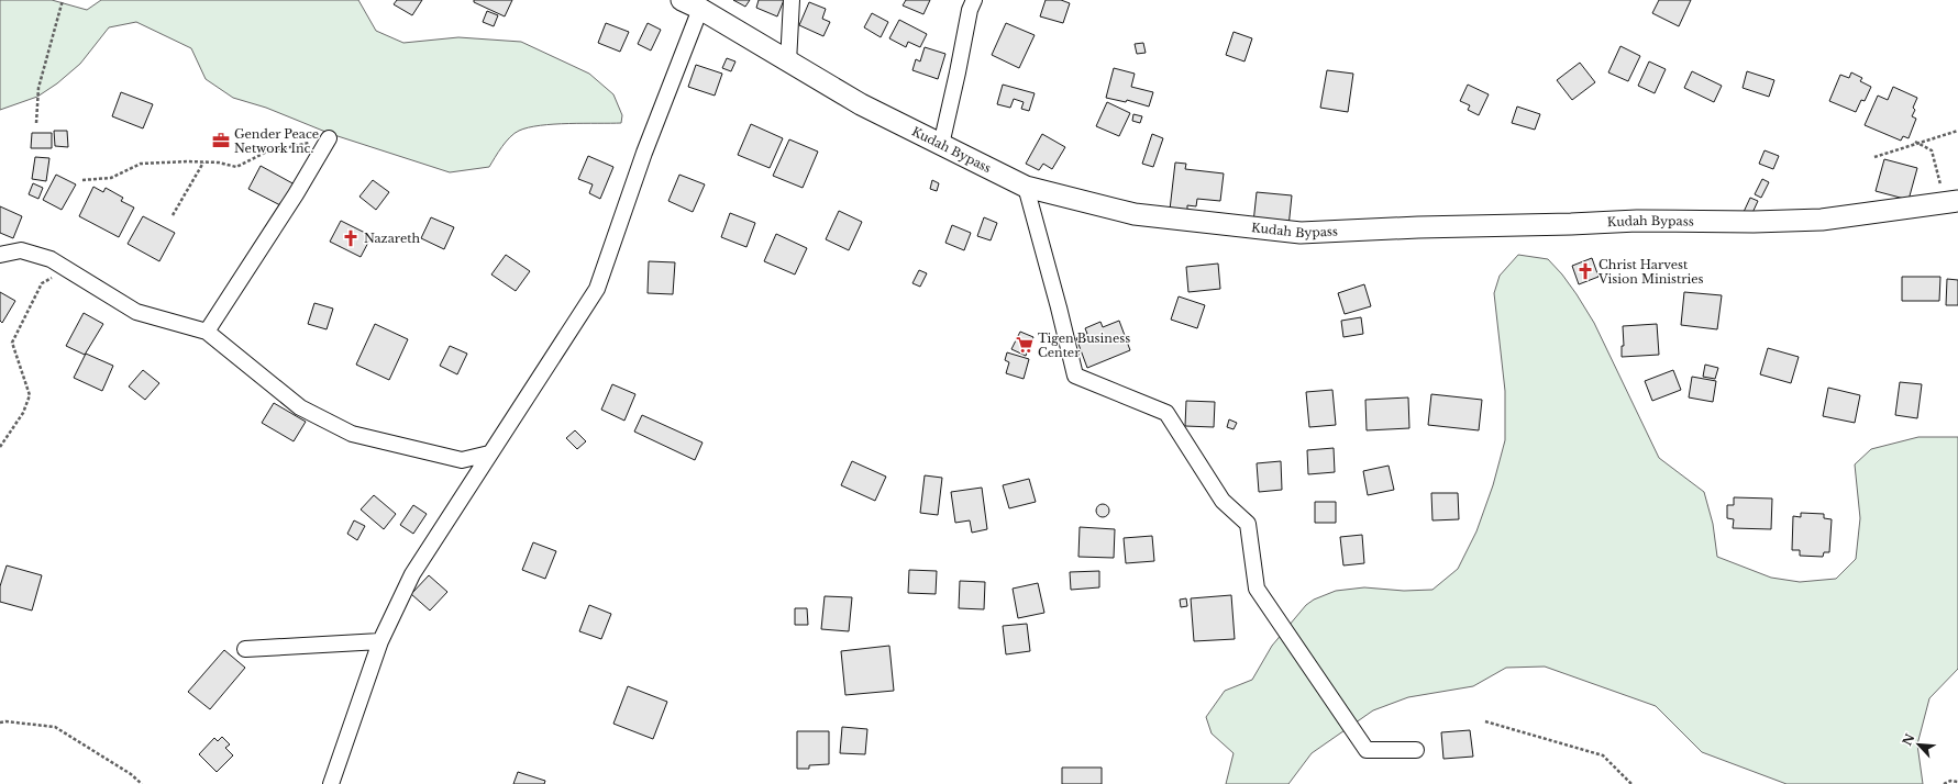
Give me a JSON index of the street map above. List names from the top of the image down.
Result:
{
  "streets": {
    "street": ["Kudah Bypass"]
  },
  "places": {
    "office": ["Gender Peace Network Inc."],
    "church": ["Nazareth", "Christ Harvest Vision Ministries"],
    "supermarket": ["Tigen Business Center"]
  },
  "north": "top left"
}
